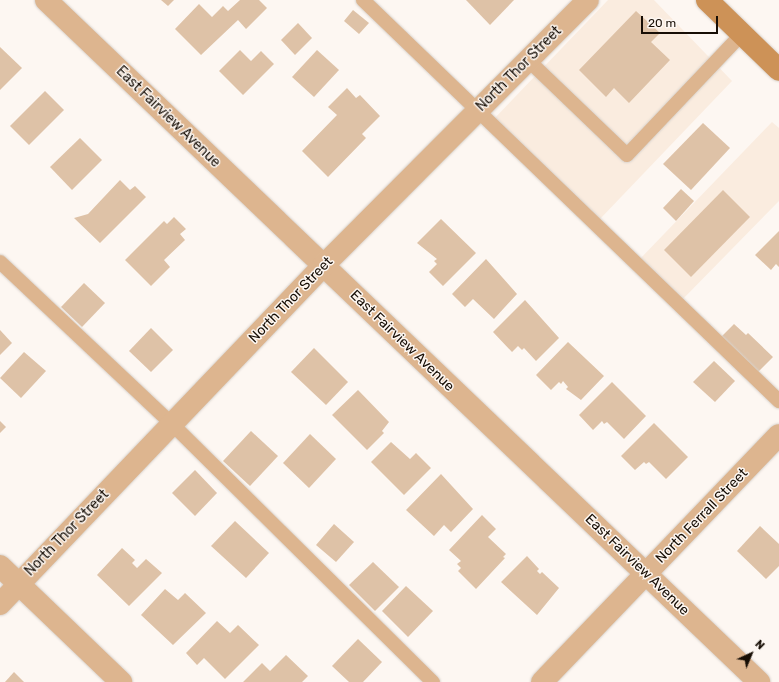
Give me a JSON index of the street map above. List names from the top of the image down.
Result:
{
  "streets": {
    "street": ["North Thor Street", "East Fairview Avenue", "North Ferrall Street"]
  },
  "crossings": [
    ["North Thor Street", "East Fairview Avenue"],
    ["East Fairview Avenue", "North Ferrall Street"]
  ],
  "scale_bar": "20 m",
  "north": "top right"
}
